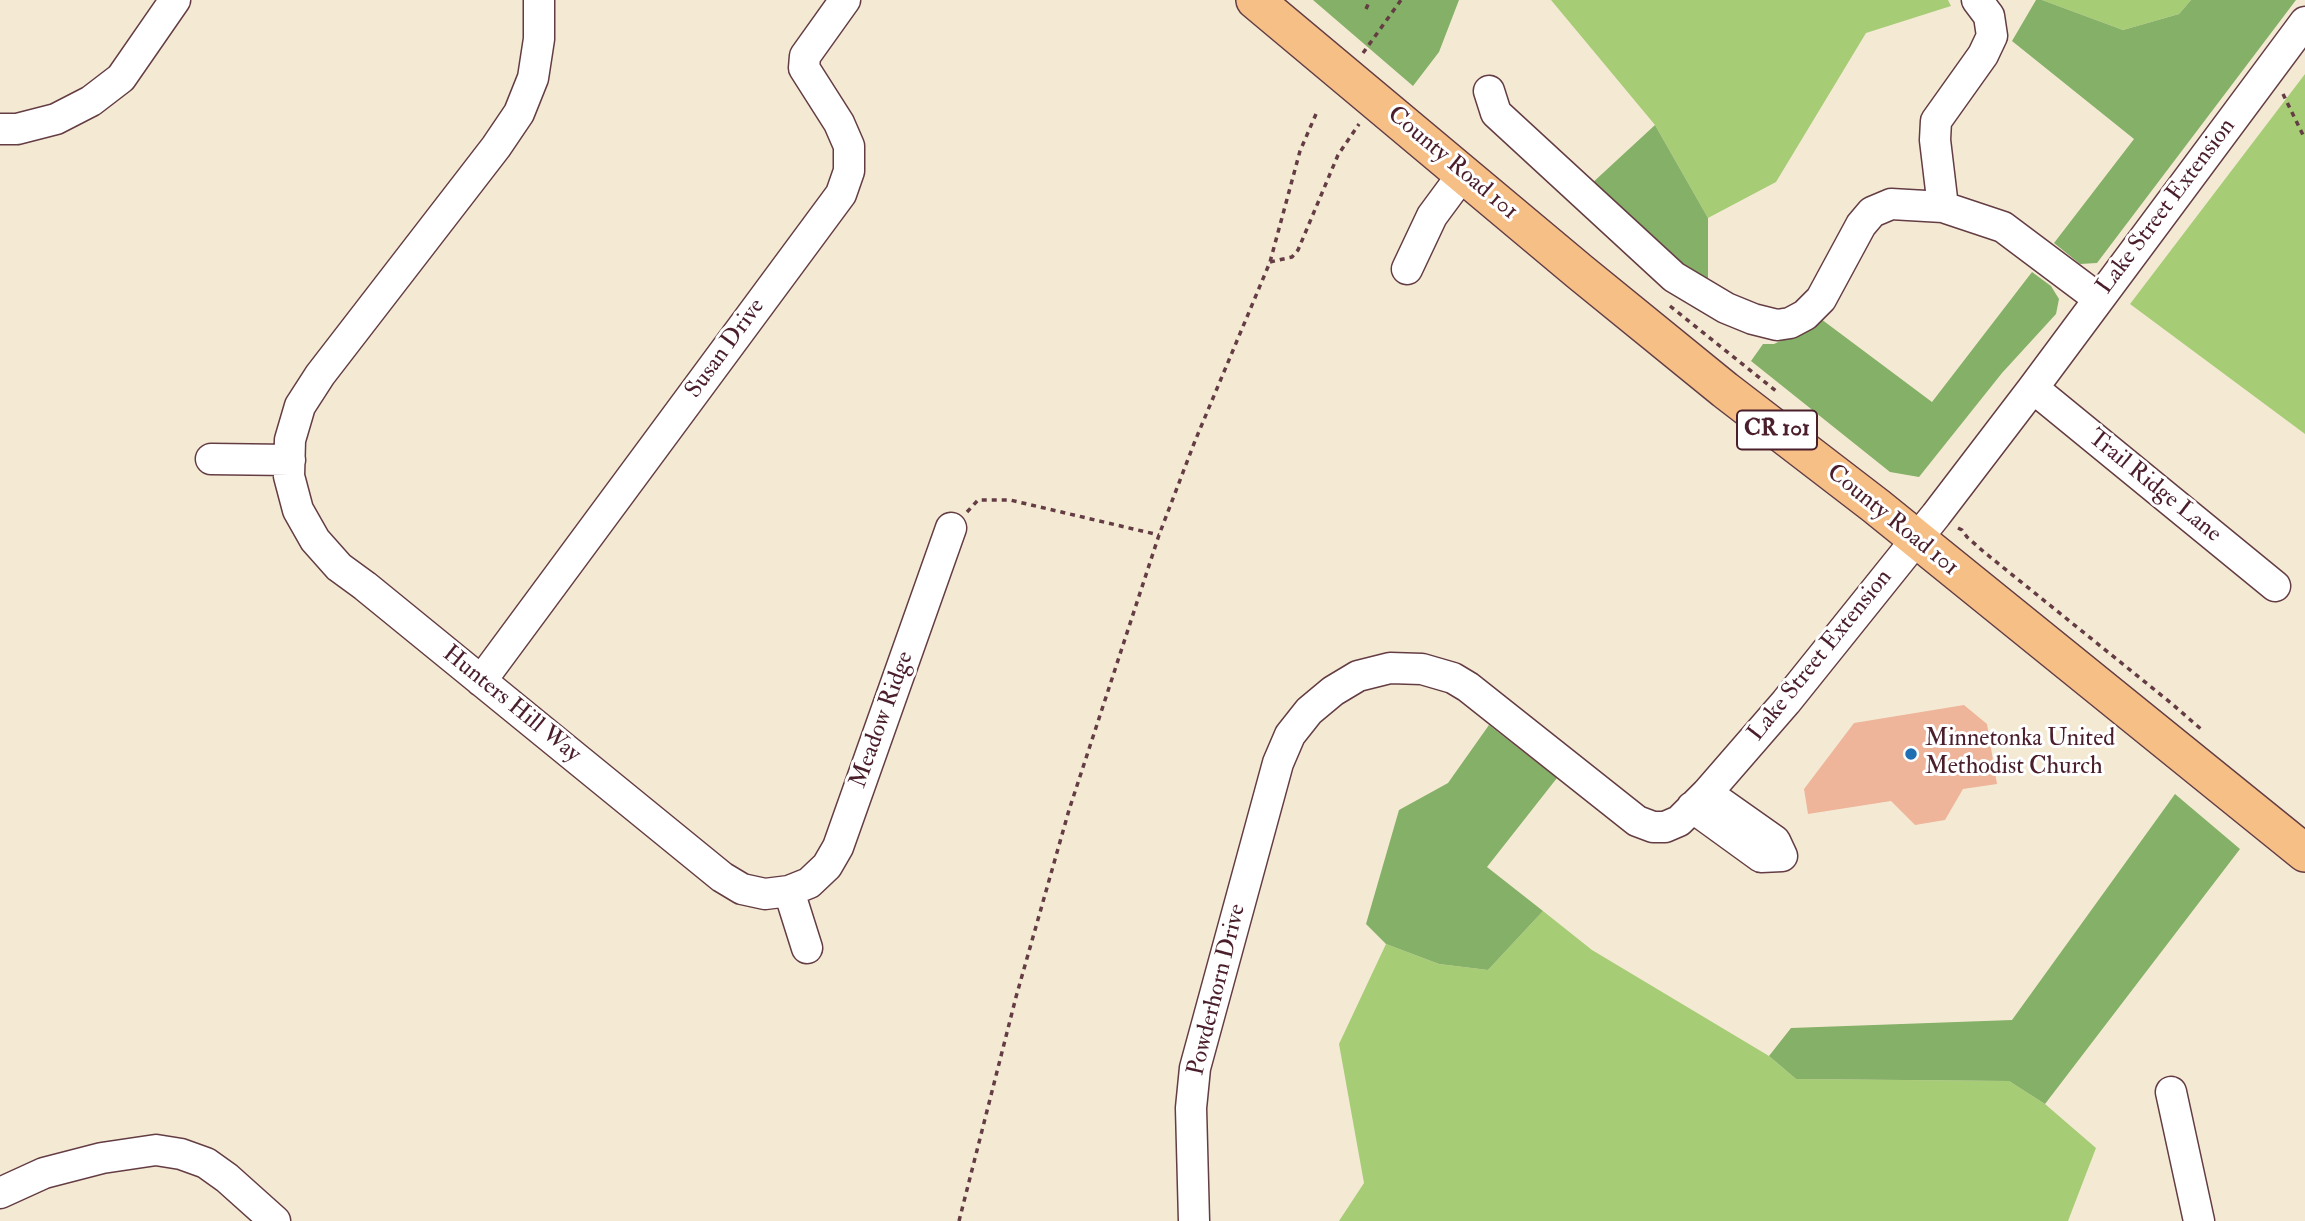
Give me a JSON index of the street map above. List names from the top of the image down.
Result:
{
  "streets": {
    "main road": ["County Road 101", "CR 101"],
    "street": [
      "Lake Street Extension",
      "Susan Drive",
      "Trail Ridge Lane",
      "Hunters Hill Way",
      "Meadow Ridge",
      "Powderhorn Drive"
    ]
  },
  "crossings": [
    ["County Road 101", "Lake Street Extension"],
    ["Lake Street Extension", "Trail Ridge Lane"],
    ["Lake Street Extension", "Powderhorn Drive"],
    ["Susan Drive", "Hunters Hill Way"],
    ["Hunters Hill Way", "Meadow Ridge"]
  ],
  "places": ["Minnetonka United Methodist Church"]
}
